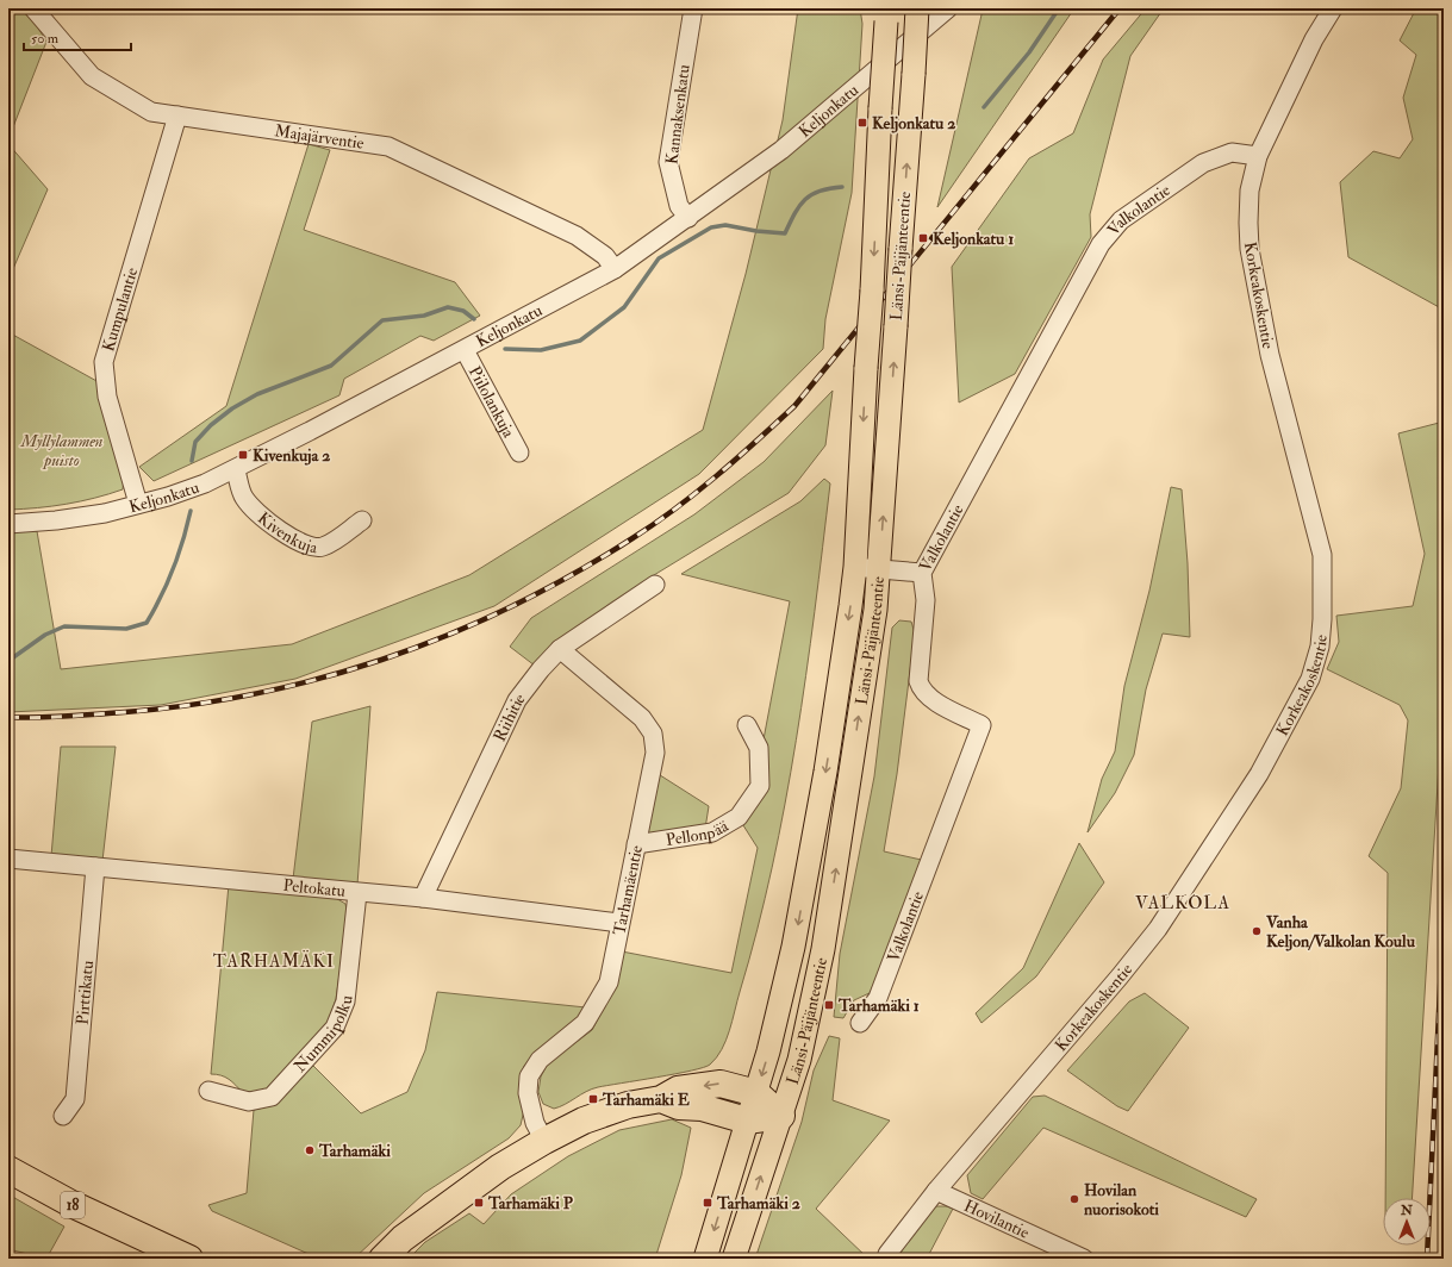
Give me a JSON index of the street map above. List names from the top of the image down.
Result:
{
  "streets": {
    "highway": ["18"],
    "main road": ["Länsi-Päijänteentie"],
    "street": [
      "Keljonkatu",
      "Kannaksenkatu",
      "Majajärventie",
      "Valkolantie",
      "Korkeakoskentie",
      "Kumpulantie",
      "Piilolankuja",
      "Kivenkuja",
      "Riihitie",
      "Pellonpää",
      "Peltokatu",
      "Tarhamäentie",
      "Pirttikatu",
      "Nummipolku",
      "Hovilantie"
    ]
  },
  "crossings": [
    ["Keljonkatu", "Kannaksenkatu"],
    ["Keljonkatu", "Majajärventie"],
    ["Keljonkatu", "Kumpulantie"],
    ["Keljonkatu", "Piilolankuja"],
    ["Keljonkatu", "Kivenkuja"],
    ["Majajärventie", "Kumpulantie"],
    ["Valkolantie", "Korkeakoskentie"],
    ["Korkeakoskentie", "Hovilantie"],
    ["Riihitie", "Peltokatu"],
    ["Riihitie", "Tarhamäentie"],
    ["Pellonpää", "Tarhamäentie"],
    ["Peltokatu", "Tarhamäentie"],
    ["Peltokatu", "Pirttikatu"],
    ["Peltokatu", "Nummipolku"]
  ],
  "districts": ["VALKOLA", "TARHAMÄKI"],
  "parks": ["Myllylammen puisto"],
  "places": {
    "transit": [
      "Keljonkatu 2",
      "Keljonkatu 1",
      "Kivenkuja 2",
      "Tarhamäki 1",
      "Tarhamäki E",
      "Tarhamäki P",
      "Tarhamäki 2"
    ],
    "other": ["Vanha Keljon/Valkolan Koulu", "Tarhamäki", "Hovilan nuorisokoti"]
  },
  "scale_bar": "50 m",
  "north": "top"
}
